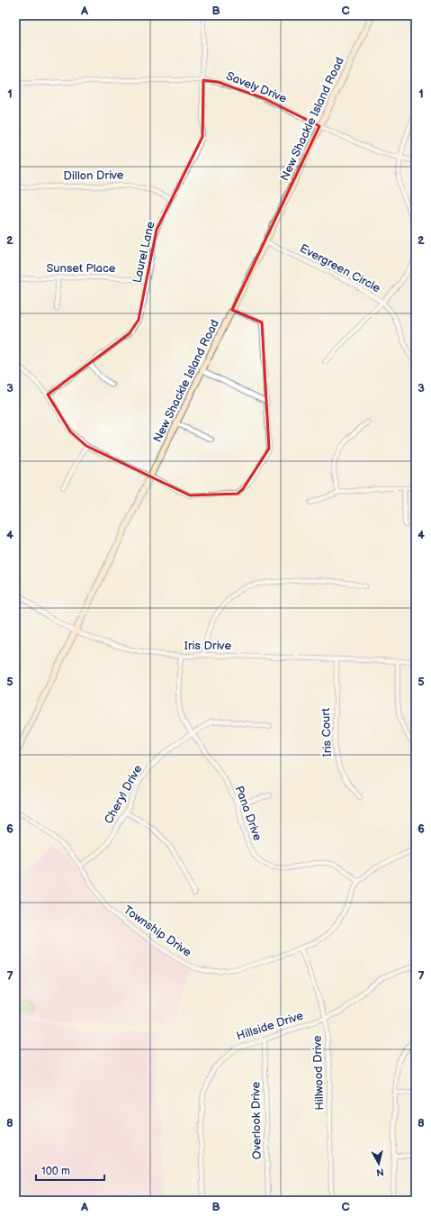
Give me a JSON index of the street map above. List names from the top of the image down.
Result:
{
  "streets": {
    "main road": ["New Shackle Island Road"],
    "street": [
      "Savely Drive",
      "Dillon Drive",
      "Laurel Lane",
      "Sunset Place",
      "Evergreen Circle",
      "Iris Drive",
      "Iris Court",
      "Cheryl Drive",
      "Pana Drive",
      "Township Drive",
      "Hillside Drive",
      "Hillwood Drive",
      "Overlook Drive"
    ]
  },
  "crossings": [
    ["Savely Drive", "New Shackle Island Road"],
    ["Savely Drive", "Laurel Lane"],
    ["New Shackle Island Road", "Evergreen Circle"],
    ["New Shackle Island Road", "Iris Drive"],
    ["Dillon Drive", "Laurel Lane"],
    ["Laurel Lane", "Sunset Place"],
    ["Iris Drive", "Iris Court"],
    ["Iris Drive", "Pana Drive"],
    ["Cheryl Drive", "Pana Drive"],
    ["Cheryl Drive", "Township Drive"],
    ["Pana Drive", "Township Drive"],
    ["Township Drive", "Hillwood Drive"],
    ["Hillside Drive", "Hillwood Drive"],
    ["Hillside Drive", "Overlook Drive"]
  ],
  "scale_bar": "100 m",
  "north": "bottom",
  "grid": {
    "columns": ["A", "B", "C"],
    "rows": [
      "1",
      "2",
      "3",
      "4",
      "5",
      "6",
      "7",
      "8"
    ]
  }
}
